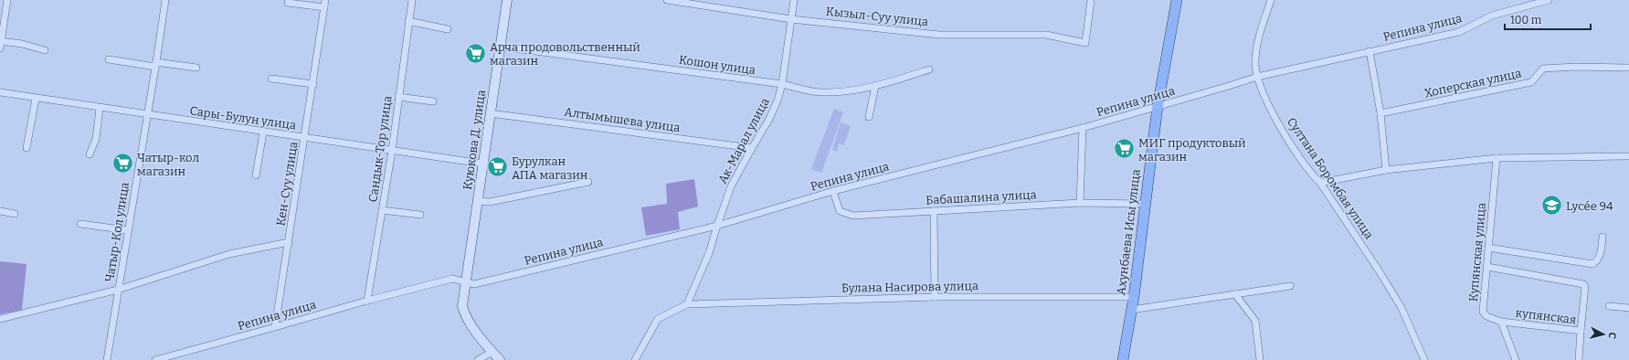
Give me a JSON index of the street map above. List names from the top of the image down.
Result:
{
  "streets": {
    "main road": ["Ахунбаева Исы улица"],
    "street": [
      "Кызыл-Суу улица",
      "Репина улица",
      "Кошон улица",
      "Хоперская улица",
      "Сары-Булун улица",
      "Алтымышева улица",
      "Куюкова Д. улица",
      "Ак-Марал улица",
      "Сандык-Тор улица",
      "Султана Боромбая улица",
      "Кен-Суу улица",
      "Бабашалина улица",
      "Чатыр-Кол улица",
      "Купянская улица",
      "Булана Насирова улица",
      "купянская"
    ]
  },
  "crossings": [
    ["Кызыл-Суу улица", "Ак-Марал улица"],
    ["Репина улица", "Куюкова Д. улица"],
    ["Репина улица", "Ак-Марал улица"],
    ["Репина улица", "Сандык-Тор улица"],
    ["Репина улица", "Султана Боромбая улица"],
    ["Репина улица", "Кен-Суу улица"],
    ["Репина улица", "Бабашалина улица"],
    ["Репина улица", "Ахунбаева Исы улица"],
    ["Кошон улица", "Куюкова Д. улица"],
    ["Кошон улица", "Ак-Марал улица"],
    ["Сары-Булун улица", "Куюкова Д. улица"],
    ["Сары-Булун улица", "Сандык-Тор улица"],
    ["Сары-Булун улица", "Кен-Суу улица"],
    ["Сары-Булун улица", "Чатыр-Кол улица"],
    ["Алтымышева улица", "Куюкова Д. улица"],
    ["Алтымышева улица", "Ак-Марал улица"],
    ["Ак-Марал улица", "Булана Насирова улица"],
    ["Бабашалина улица", "Ахунбаева Исы улица"],
    ["Ахунбаева Исы улица", "Булана Насирова улица"],
    ["Купянская улица", "купянская"]
  ],
  "places": {
    "supermarket": [
      "Арча продовольственный магазин",
      "МИГ продуктовый магазин",
      "Чатыр-кол магазин",
      "Бурулкан АПА магазин"
    ],
    "school or university": ["Lycée 94"]
  },
  "scale_bar": "100 m",
  "north": "right"
}
